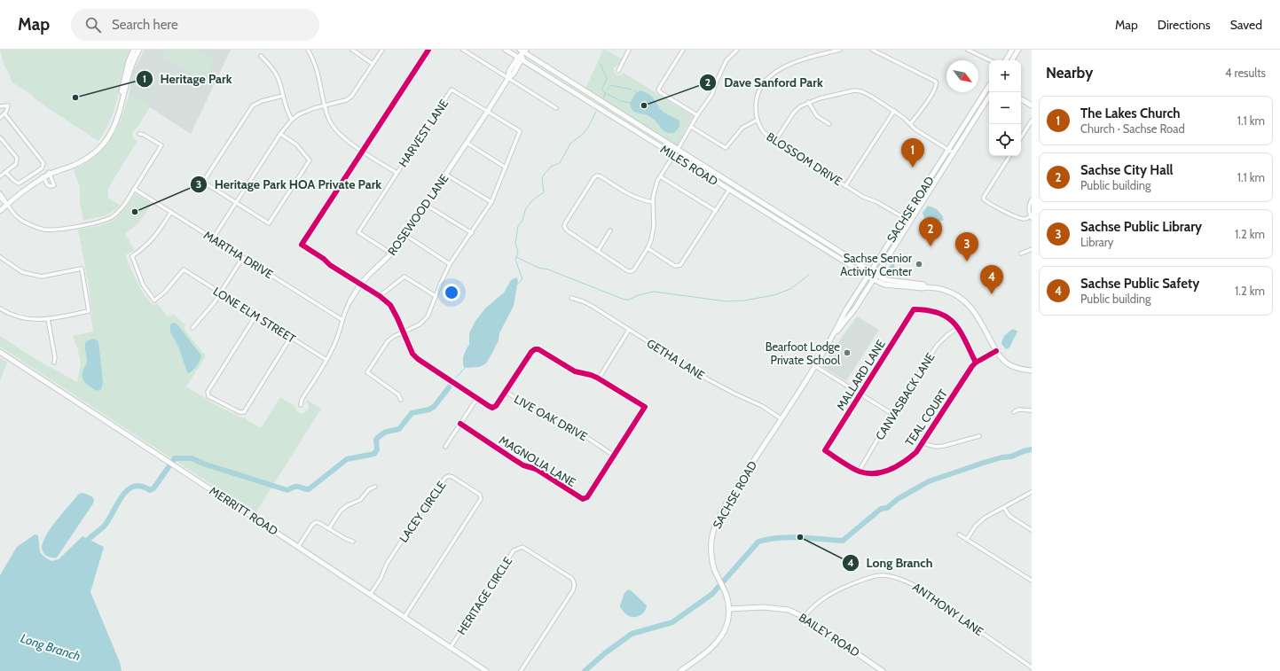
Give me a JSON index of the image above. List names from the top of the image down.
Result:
{
  "streets": {
    "main road": [
      "MILES ROAD",
      "SACHSE ROAD",
      "ROSEWOOD LANE",
      "MERRITT ROAD",
      "BAILEY ROAD"
    ],
    "street": [
      "HARVEST LANE",
      "BLOSSOM DRIVE",
      "MARTHA DRIVE",
      "LONE ELM STREET",
      "GETHA LANE",
      "MALLARD LANE",
      "CANVASBACK LANE",
      "LIVE OAK DRIVE",
      "TEAL COURT",
      "MAGNOLIA LANE",
      "LACEY CIRCLE",
      "HERITAGE CIRCLE",
      "ANTHONY LANE"
    ]
  },
  "crossings": [
    ["HARVEST LANE", "ROSEWOOD LANE"],
    ["BLOSSOM DRIVE", "SACHSE ROAD"],
    ["MILES ROAD", "SACHSE ROAD"],
    ["MILES ROAD", "ROSEWOOD LANE"],
    ["SACHSE ROAD", "GETHA LANE"],
    ["SACHSE ROAD", "BAILEY ROAD"],
    ["ROSEWOOD LANE", "MARTHA DRIVE"],
    ["ROSEWOOD LANE", "LONE ELM STREET"],
    ["MARTHA DRIVE", "LONE ELM STREET"],
    ["MALLARD LANE", "CANVASBACK LANE"],
    ["MALLARD LANE", "TEAL COURT"],
    ["CANVASBACK LANE", "TEAL COURT"],
    ["LIVE OAK DRIVE", "MAGNOLIA LANE"],
    ["MERRITT ROAD", "LACEY CIRCLE"],
    ["MERRITT ROAD", "HERITAGE CIRCLE"],
    ["ANTHONY LANE", "BAILEY ROAD"]
  ],
  "water": ["Long Branch"],
  "places": [
    "Heritage Park",
    "Dave Sanford Park",
    "Heritage Park HOA Private Park",
    "Sachse Senior Activity Center",
    "Bearfoot Lodge Private School",
    "Long Branch"
  ],
  "north": "bottom right",
  "page": {
    "header": "Map",
    "search": "Search here",
    "nav": ["Map", "Directions", "Saved"],
    "heading": ["Nearby", "4 results"],
    "map_buttons": ["+", "−"],
    "list": [
      {
        "mark": "1",
        "name": "The Lakes Church",
        "note": "Church · Sachse Road",
        "value": "1.1 km"
      },
      {
        "mark": "2",
        "name": "Sachse City Hall",
        "note": "Public building",
        "value": "1.1 km"
      },
      {
        "mark": "3",
        "name": "Sachse Public Library",
        "note": "Library",
        "value": "1.2 km"
      },
      {
        "mark": "4",
        "name": "Sachse Public Safety",
        "note": "Public building",
        "value": "1.2 km"
      }
    ],
    "pins": [
      "1",
      "2",
      "3",
      "4"
    ]
  }
}
